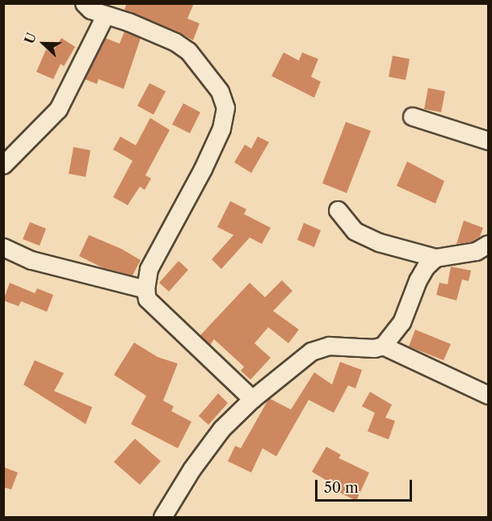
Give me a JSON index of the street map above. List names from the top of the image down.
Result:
{
  "scale_bar": "50 m",
  "north": "left"
}
